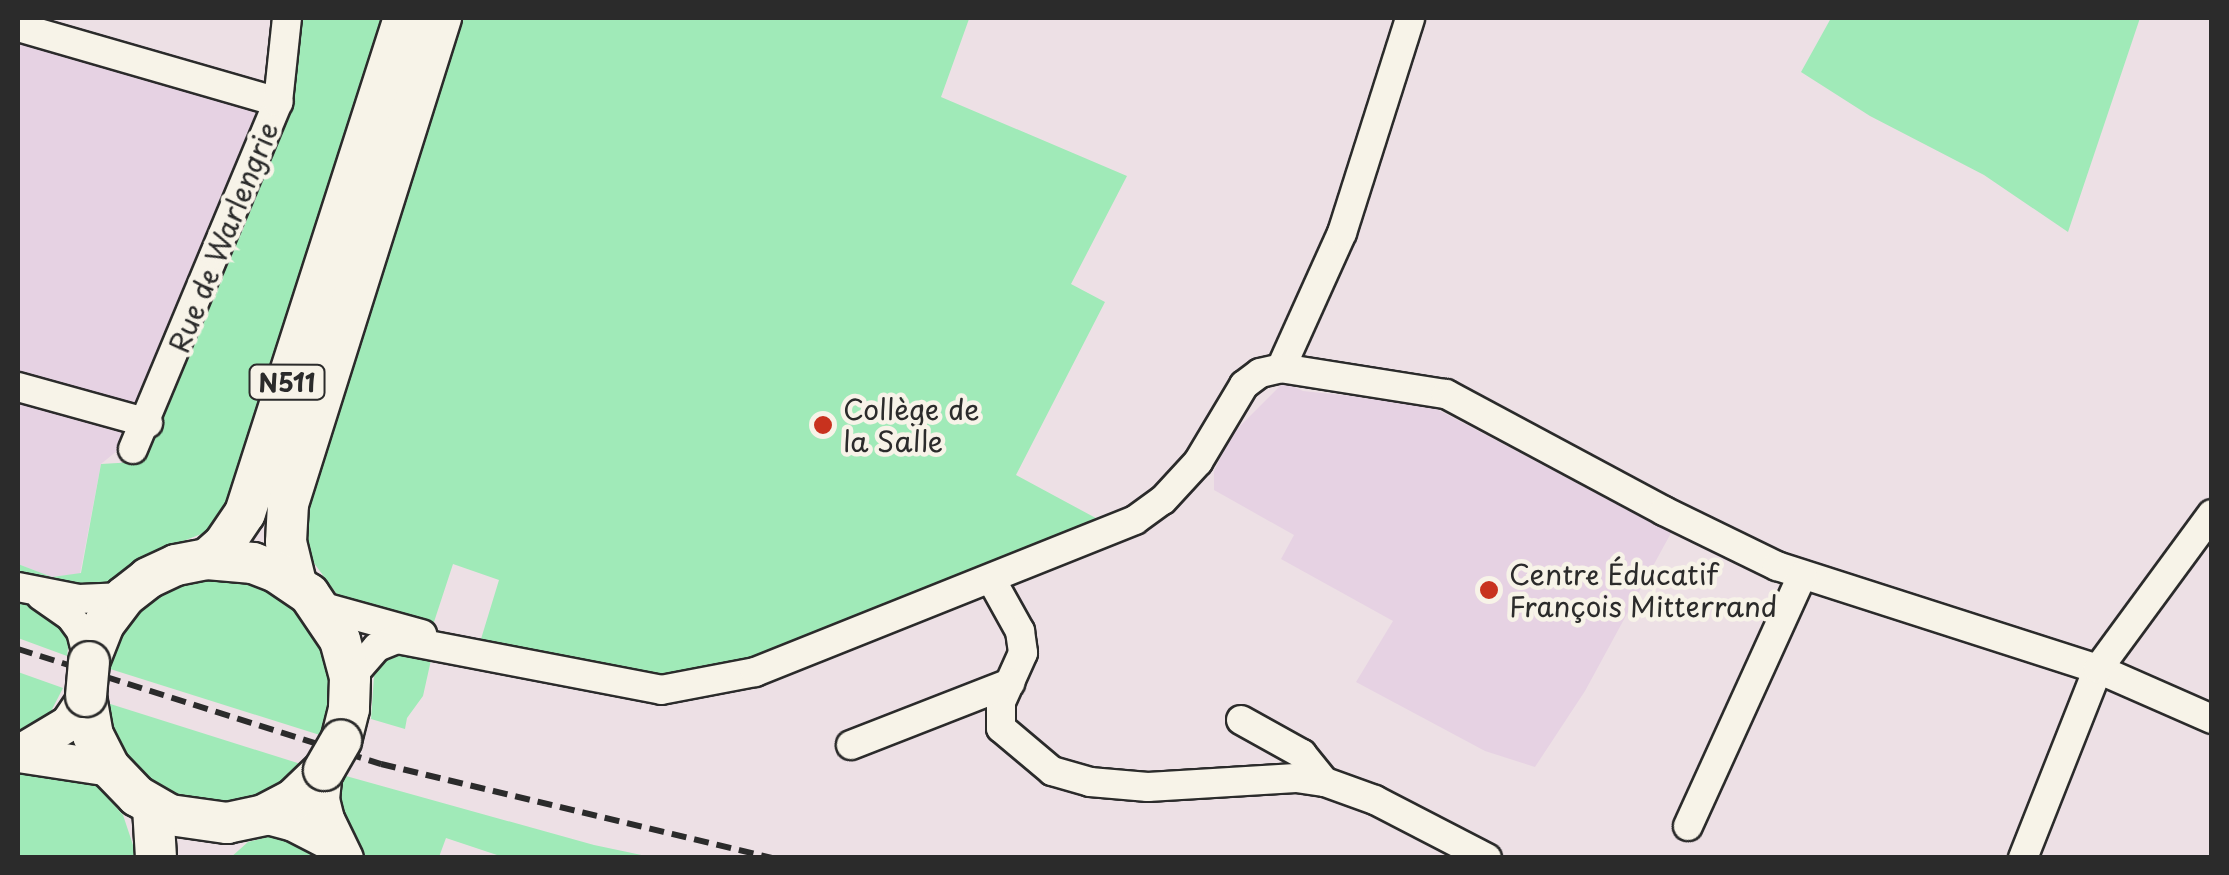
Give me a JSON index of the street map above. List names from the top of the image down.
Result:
{
  "streets": {
    "highway": ["N511"],
    "street": ["Rue de Warlengrie"]
  },
  "places": ["Collège de la Salle", "Centre Éducatif François Mitterrand"]
}
